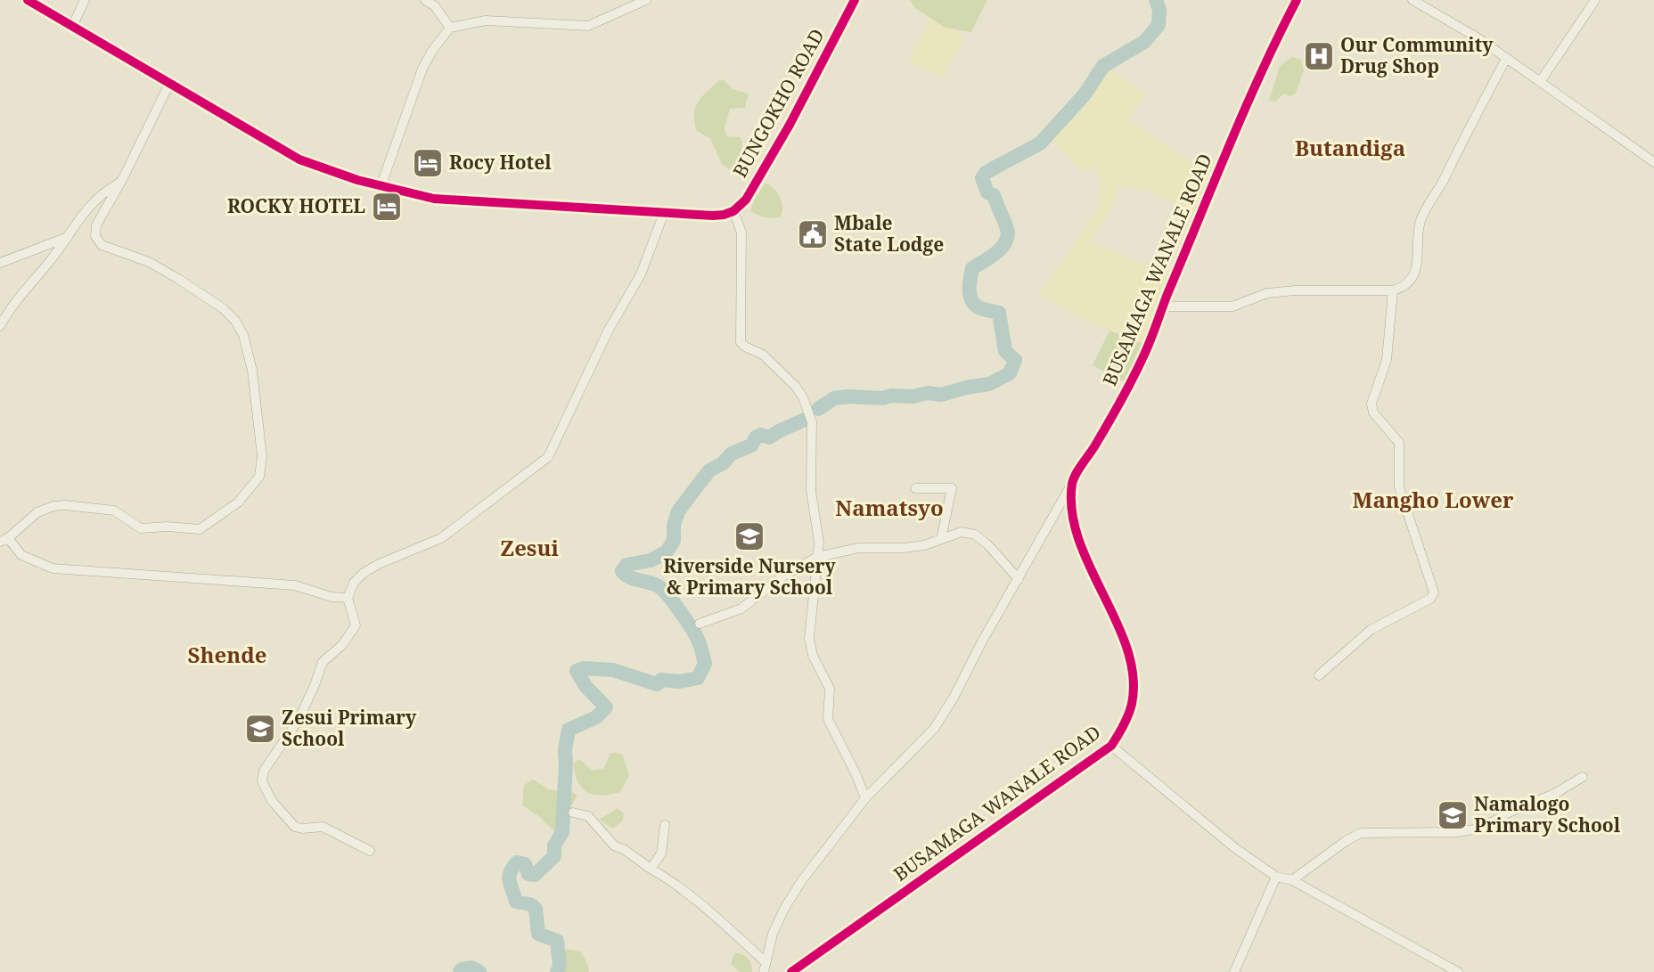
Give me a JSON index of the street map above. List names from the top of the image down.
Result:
{
  "streets": {
    "street": ["BUNGOKHO ROAD", "BUSAMAGA WANALE ROAD"]
  },
  "districts": [
    "Butandiga",
    "Mangho Lower",
    "Namatsyo",
    "Zesui",
    "Shende"
  ],
  "places": {
    "hospital": ["Our Community Drug Shop"],
    "hotel": ["Rocy Hotel", "ROCKY HOTEL"],
    "public building": ["Mbale State Lodge"],
    "school or university": ["Riverside Nursery & Primary School", "Zesui Primary School", "Namalogo Primary School"]
  }
}
